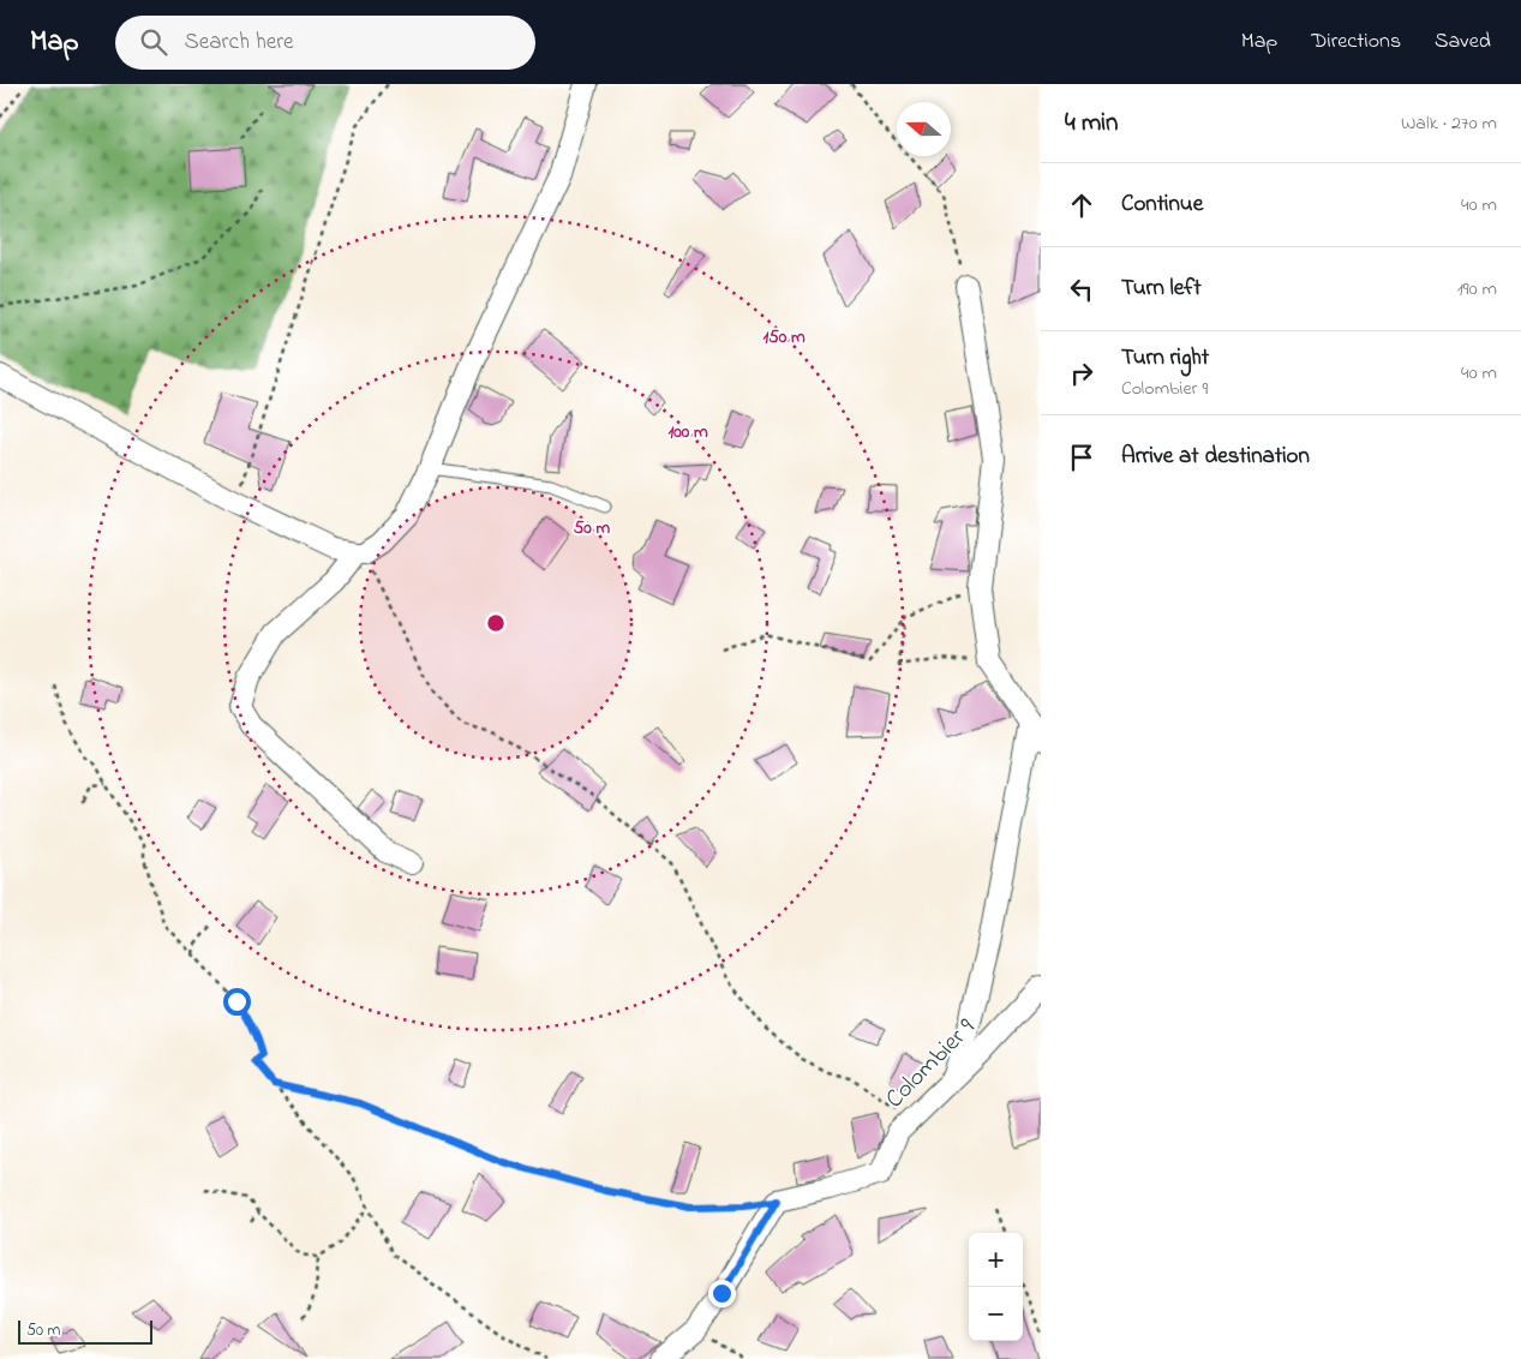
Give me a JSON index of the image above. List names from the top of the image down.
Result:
{
  "streets": {
    "street": ["Colombier 9"]
  },
  "scale_bar": "50 m",
  "north": "left",
  "page": {
    "header": "Map",
    "search": "Search here",
    "nav": ["Map", "Directions", "Saved"],
    "heading": ["4 min", "Walk · 270 m"],
    "list": [
      ["Continue", "40 m"],
      ["Turn left", "190 m"],
      ["Turn right", "Colombier 9", "40 m"],
      "Arrive at destination"
    ],
    "map_buttons": ["+", "−"],
    "scale": "50 m"
  },
  "rings": ["150 m", "100 m", "50 m"]
}
